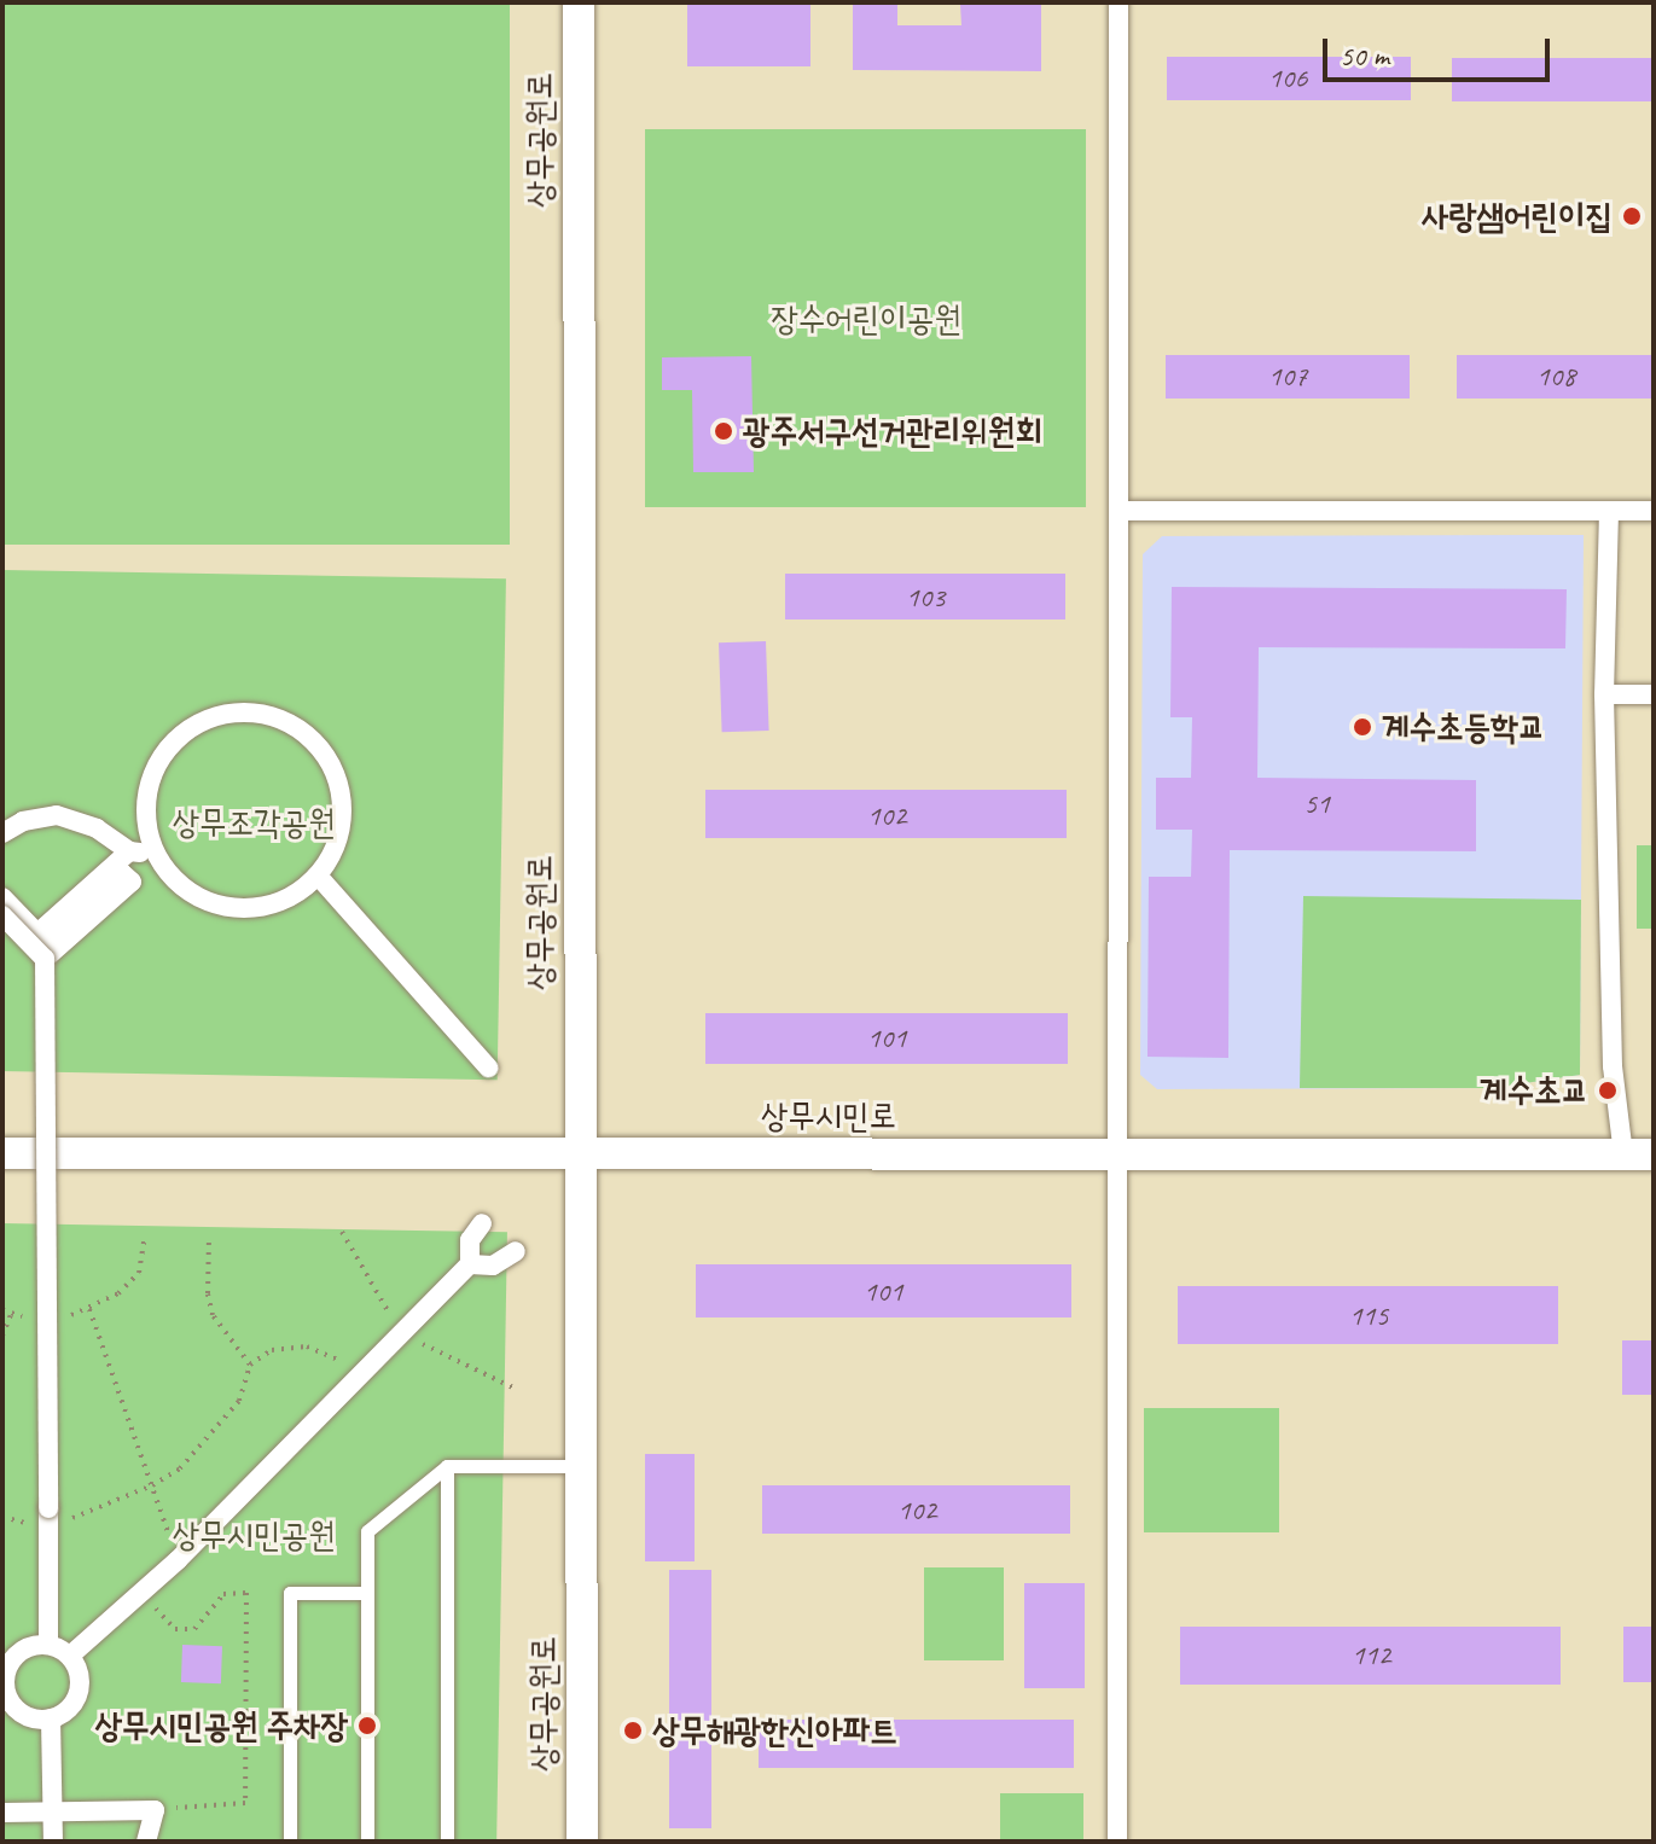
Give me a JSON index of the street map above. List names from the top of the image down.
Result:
{
  "streets": {
    "street": ["상무공원로", "상무시민로"]
  },
  "crossings": [
    ["상무공원로", "상무시민로"]
  ],
  "parks": ["장수어린이공원", "상무조각공원", "상무시민공원"],
  "places": [
    "사랑샘어린이집",
    "광주서구선거관리위원회",
    "계수초등학교",
    "계수초교",
    "상무시민공원 주차장",
    "상무해광한신아파트"
  ],
  "house_numbers": [
    "106",
    "107",
    "108",
    "103",
    "51",
    "102",
    "101",
    "101",
    "115",
    "102",
    "112"
  ],
  "scale_bar": "50 m"
}
